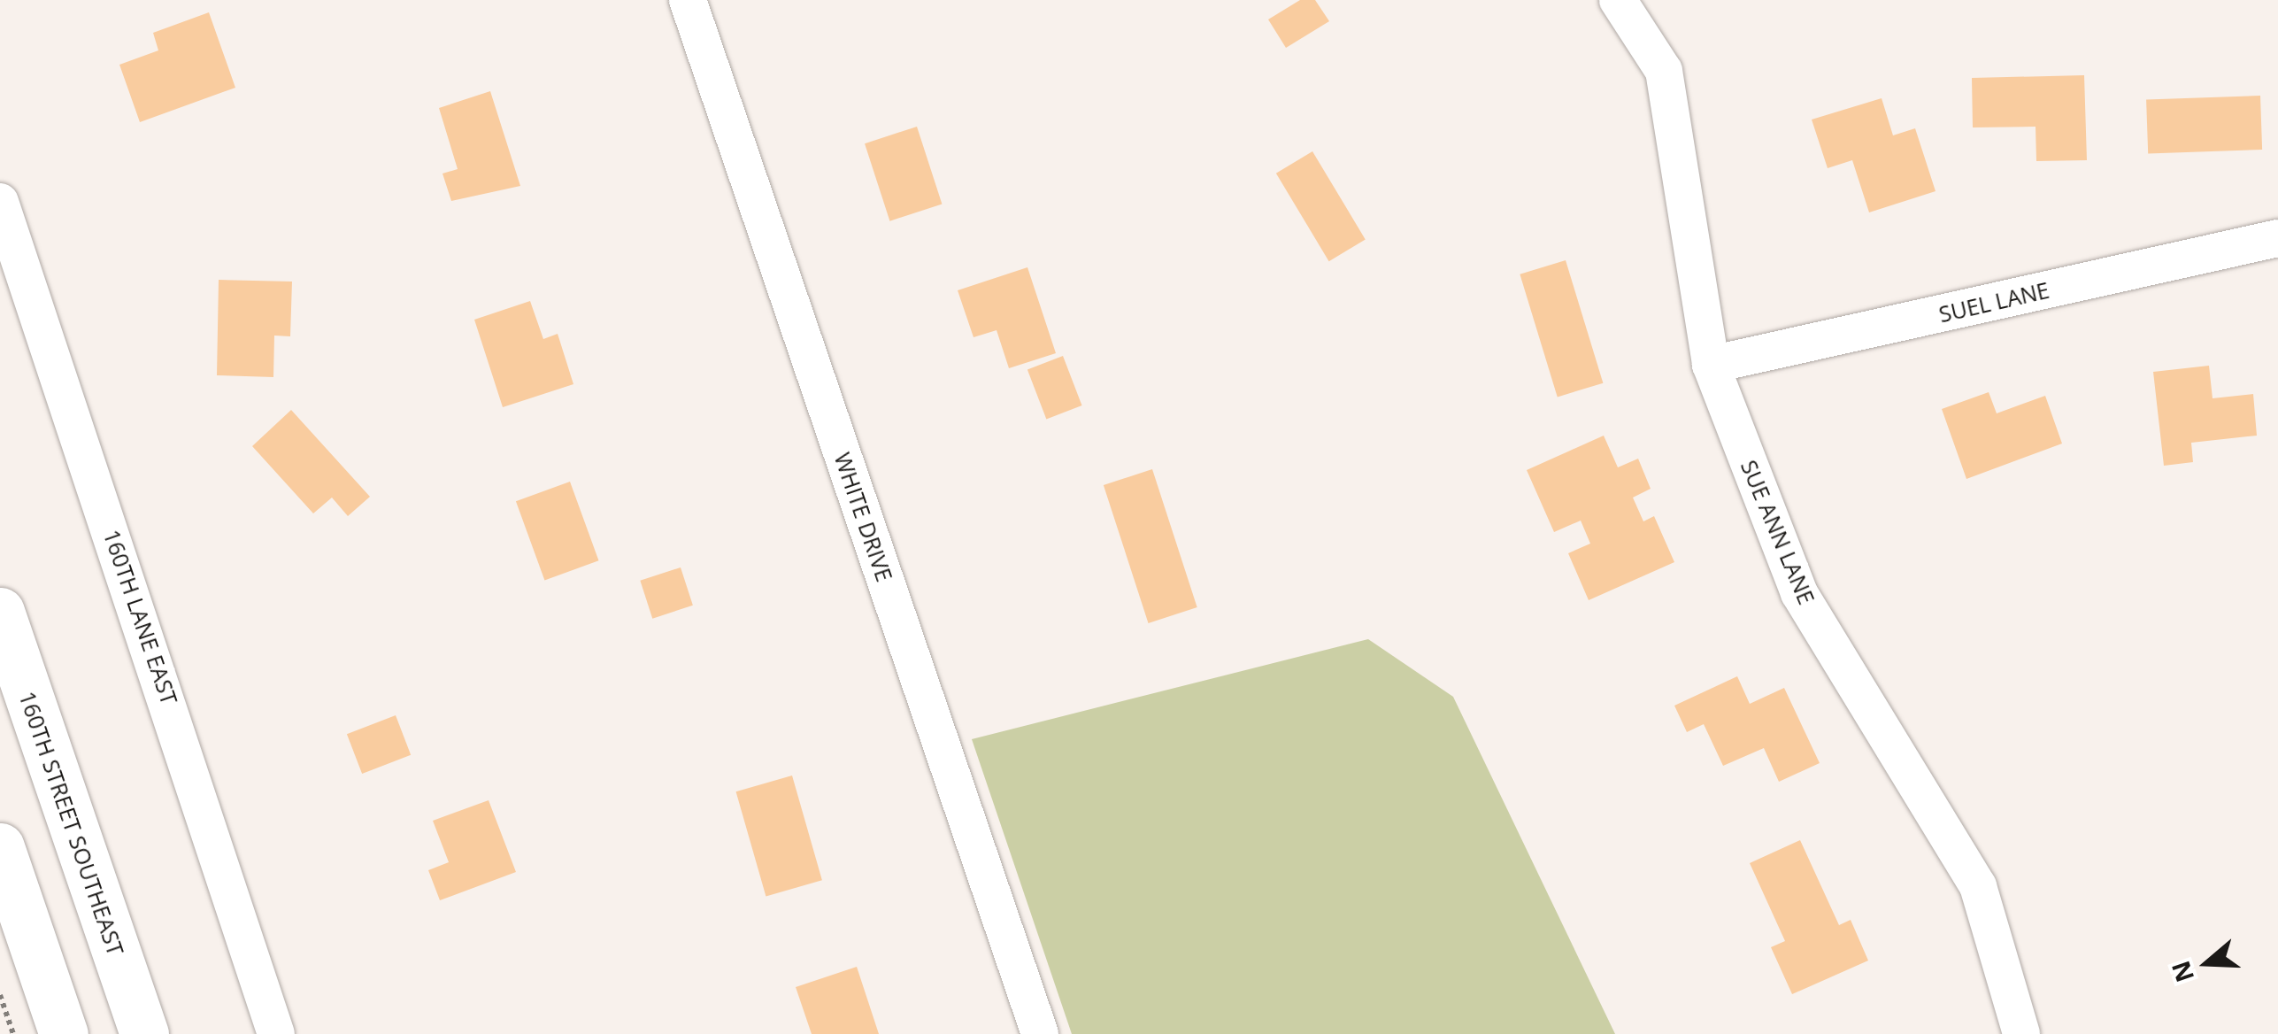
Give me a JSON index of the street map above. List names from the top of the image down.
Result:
{
  "streets": {
    "street": [
      "SUEL LANE",
      "WHITE DRIVE",
      "SUE ANN LANE",
      "160TH LANE EAST",
      "160TH STREET SOUTHEAST"
    ]
  },
  "crossings": [
    ["SUEL LANE", "SUE ANN LANE"]
  ],
  "north": "left"
}
